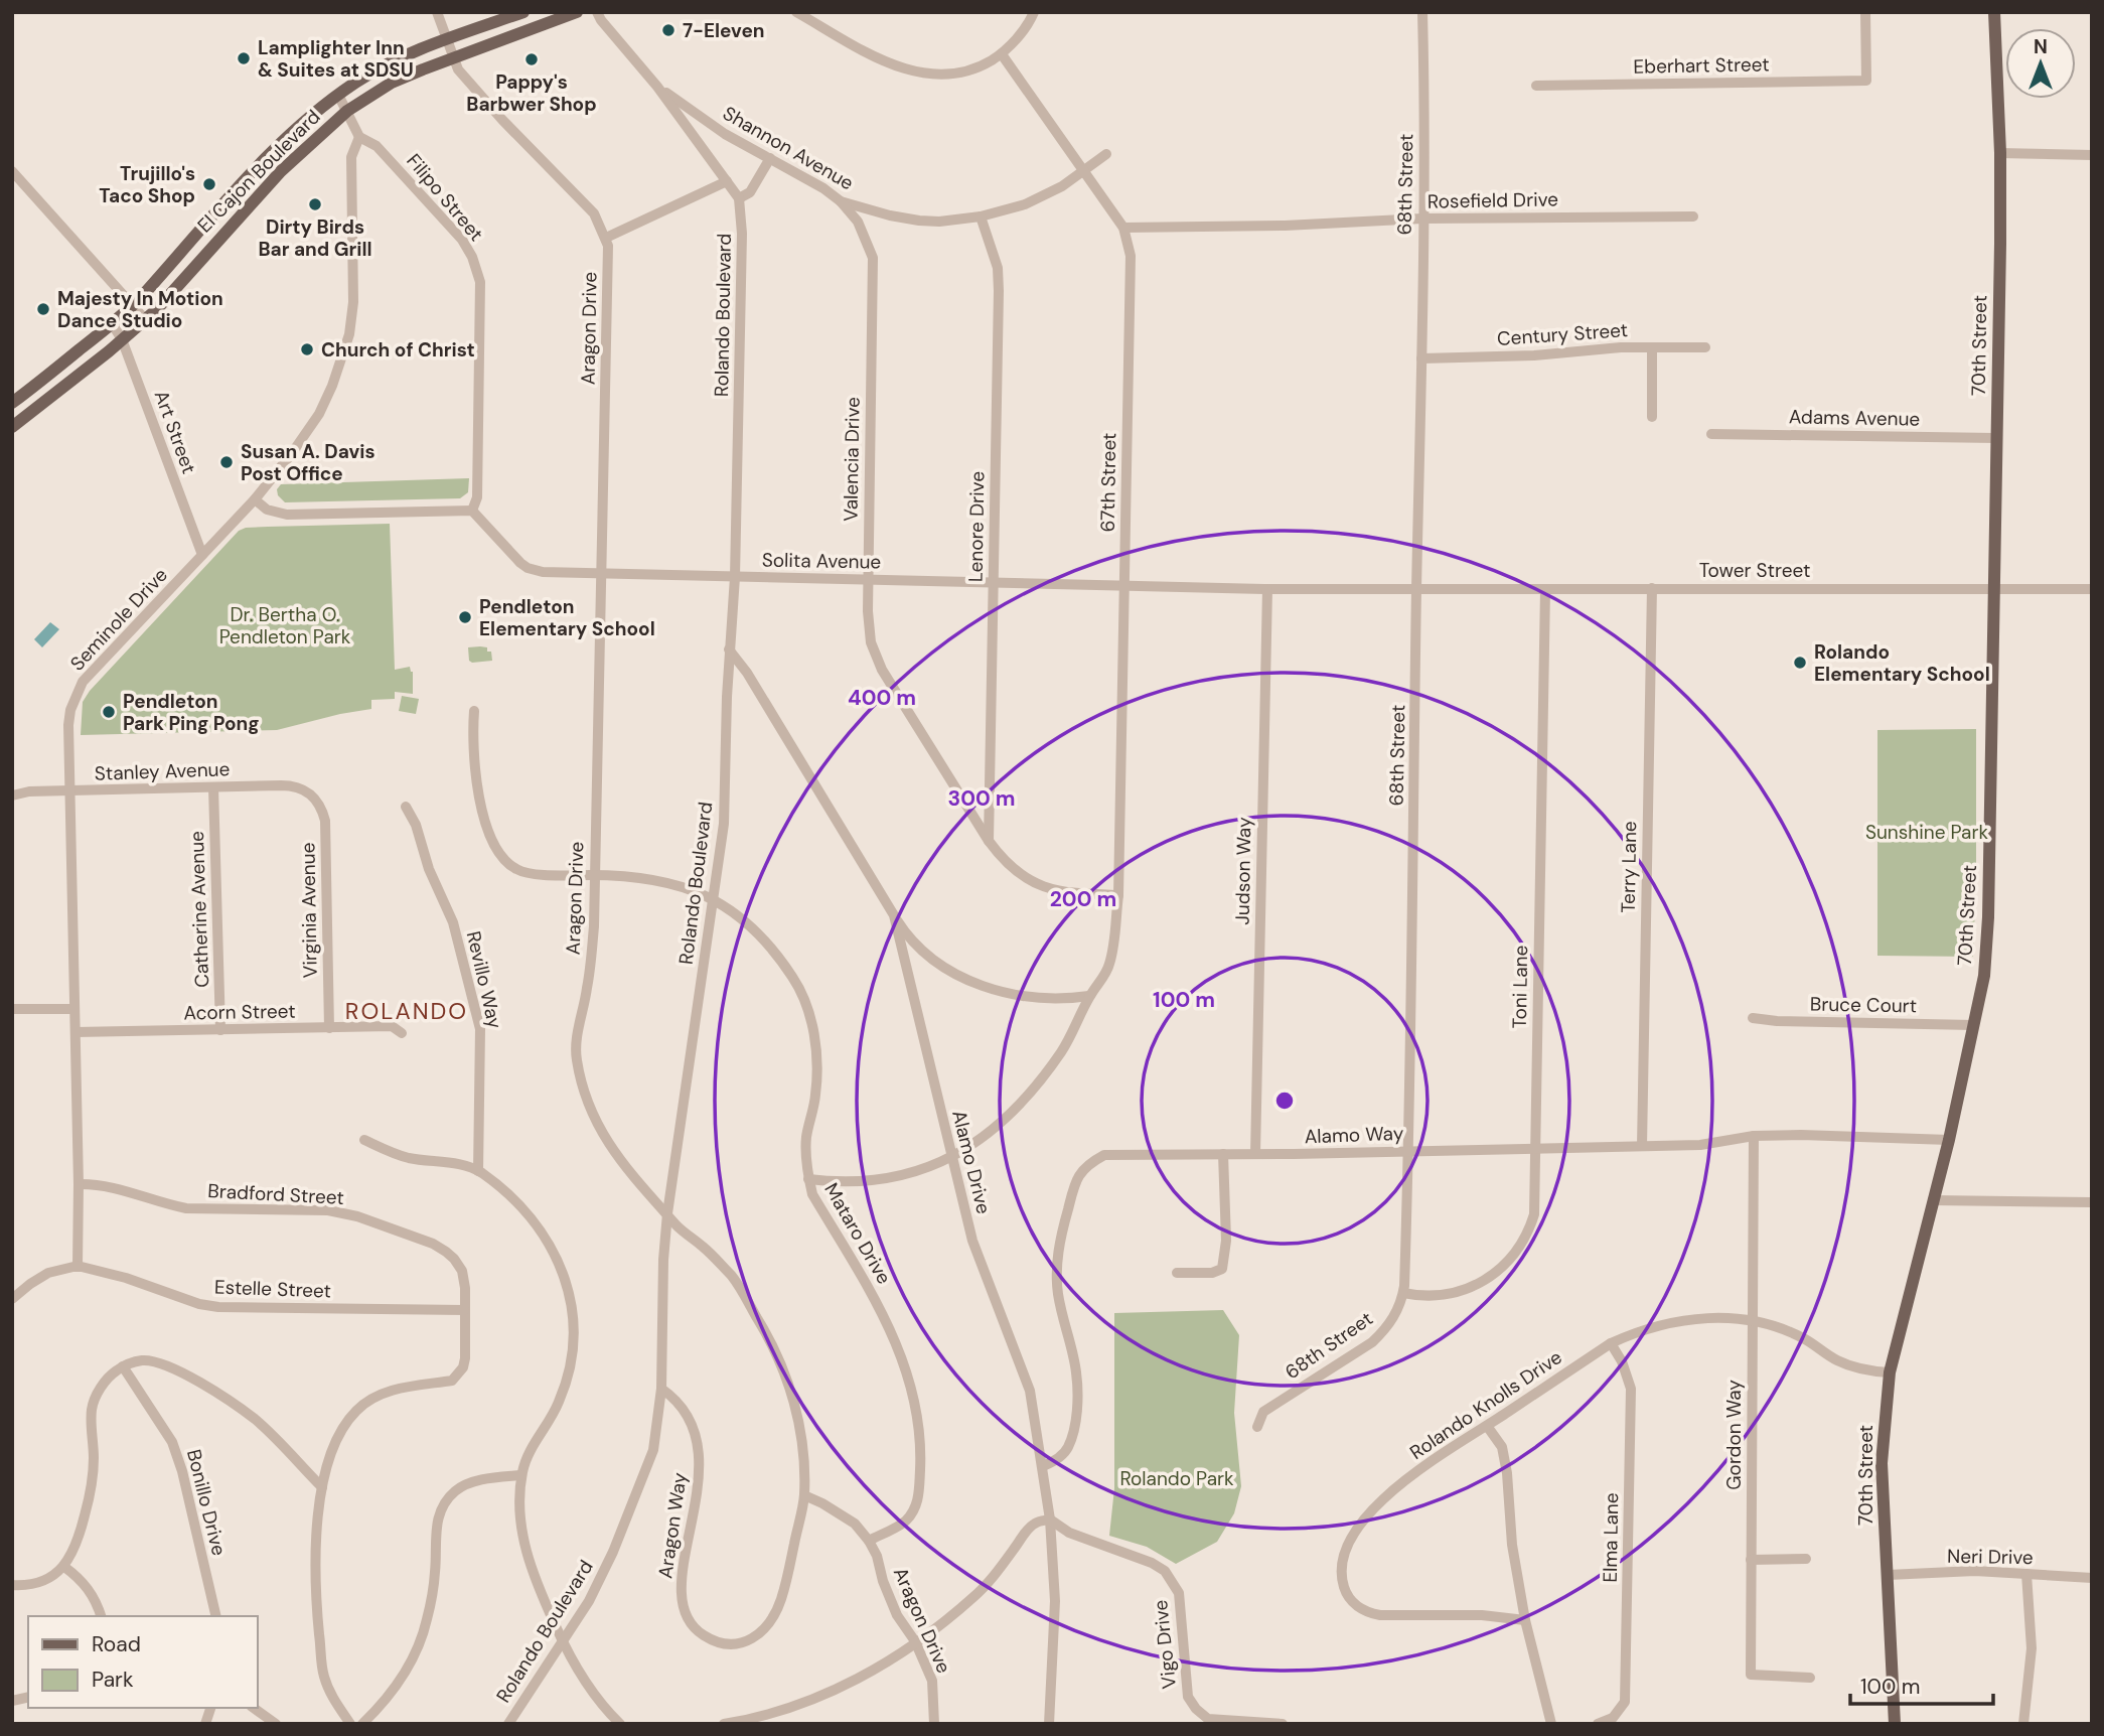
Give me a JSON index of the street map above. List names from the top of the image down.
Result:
{
  "streets": {
    "main road": ["El Cajon Boulevard", "70th Street"],
    "street": [
      "Eberhart Street",
      "Shannon Avenue",
      "68th Street",
      "Filipo Street",
      "Rosefield Drive",
      "Rolando Boulevard",
      "Aragon Drive",
      "Century Street",
      "Adams Avenue",
      "Art Street",
      "Valencia Drive",
      "67th Street",
      "Lenore Drive",
      "Solita Avenue",
      "Tower Street",
      "Seminole Drive",
      "Stanley Avenue",
      "Terry Lane",
      "Judson Way",
      "Catherine Avenue",
      "Virginia Avenue",
      "Revillo Way",
      "Toni Lane",
      "Bruce Court",
      "Acorn Street",
      "Alamo Way",
      "Alamo Drive",
      "Bradford Street",
      "Mataro Drive",
      "Estelle Street",
      "Rolando Knolls Drive",
      "Gordon Way",
      "Bonillo Drive",
      "Aragon Way",
      "Elma Lane",
      "Neri Drive",
      "Vigo Drive"
    ]
  },
  "crossings": [
    ["Shannon Avenue", "Valencia Drive"],
    ["Shannon Avenue", "67th Street"],
    ["Shannon Avenue", "Lenore Drive"],
    ["El Cajon Boulevard", "Filipo Street"],
    ["El Cajon Boulevard", "Aragon Drive"],
    ["El Cajon Boulevard", "Art Street"],
    ["68th Street", "Rosefield Drive"],
    ["68th Street", "Century Street"],
    ["68th Street", "Solita Avenue"],
    ["68th Street", "Tower Street"],
    ["68th Street", "Toni Lane"],
    ["68th Street", "Alamo Way"],
    ["Filipo Street", "Solita Avenue"],
    ["Filipo Street", "Seminole Drive"],
    ["Rosefield Drive", "67th Street"],
    ["Rolando Boulevard", "Aragon Drive"],
    ["Rolando Boulevard", "Solita Avenue"],
    ["Rolando Boulevard", "Alamo Drive"],
    ["Rolando Boulevard", "Mataro Drive"],
    ["Rolando Boulevard", "Aragon Way"],
    ["Aragon Drive", "Solita Avenue"],
    ["Aragon Drive", "Mataro Drive"],
    ["Aragon Drive", "Aragon Way"],
    ["70th Street", "Adams Avenue"],
    ["70th Street", "Tower Street"],
    ["70th Street", "Bruce Court"],
    ["70th Street", "Alamo Way"],
    ["70th Street", "Rolando Knolls Drive"],
    ["70th Street", "Neri Drive"],
    ["Art Street", "Seminole Drive"],
    ["Valencia Drive", "67th Street"],
    ["Valencia Drive", "Lenore Drive"],
    ["Valencia Drive", "Solita Avenue"],
    ["67th Street", "Solita Avenue"],
    ["67th Street", "Alamo Drive"],
    ["67th Street", "Mataro Drive"],
    ["Lenore Drive", "Solita Avenue"],
    ["Solita Avenue", "Tower Street"],
    ["Solita Avenue", "Judson Way"],
    ["Tower Street", "Terry Lane"],
    ["Tower Street", "Toni Lane"],
    ["Seminole Drive", "Stanley Avenue"],
    ["Seminole Drive", "Acorn Street"],
    ["Seminole Drive", "Bradford Street"],
    ["Seminole Drive", "Estelle Street"],
    ["Stanley Avenue", "Catherine Avenue"],
    ["Stanley Avenue", "Virginia Avenue"],
    ["Terry Lane", "Alamo Way"],
    ["Judson Way", "Alamo Way"],
    ["Catherine Avenue", "Acorn Street"],
    ["Virginia Avenue", "Acorn Street"],
    ["Toni Lane", "Alamo Way"],
    ["Alamo Way", "Alamo Drive"],
    ["Alamo Way", "Gordon Way"],
    ["Alamo Drive", "Vigo Drive"],
    ["Bradford Street", "Estelle Street"],
    ["Rolando Knolls Drive", "Gordon Way"],
    ["Rolando Knolls Drive", "Elma Lane"]
  ],
  "districts": ["ROLANDO"],
  "parks": ["Dr. Bertha O. Pendleton Park", "Sunshine Park", "Rolando Park"],
  "places": [
    "7-Eleven",
    "Lamplighter Inn & Suites at SDSU",
    "Pappy's Barbwer Shop",
    "Trujillo's Taco Shop",
    "Dirty Birds Bar and Grill",
    "Majesty In Motion Dance Studio",
    "Church of Christ",
    "Susan A. Davis Post Office",
    "Pendleton Elementary School",
    "Rolando Elementary School",
    "Pendleton Park Ping Pong"
  ],
  "legend": ["Road", "Park"],
  "scale_bar": "100 m",
  "north": "top",
  "rings": [
    "400 m",
    "300 m",
    "200 m",
    "100 m"
  ]
}
